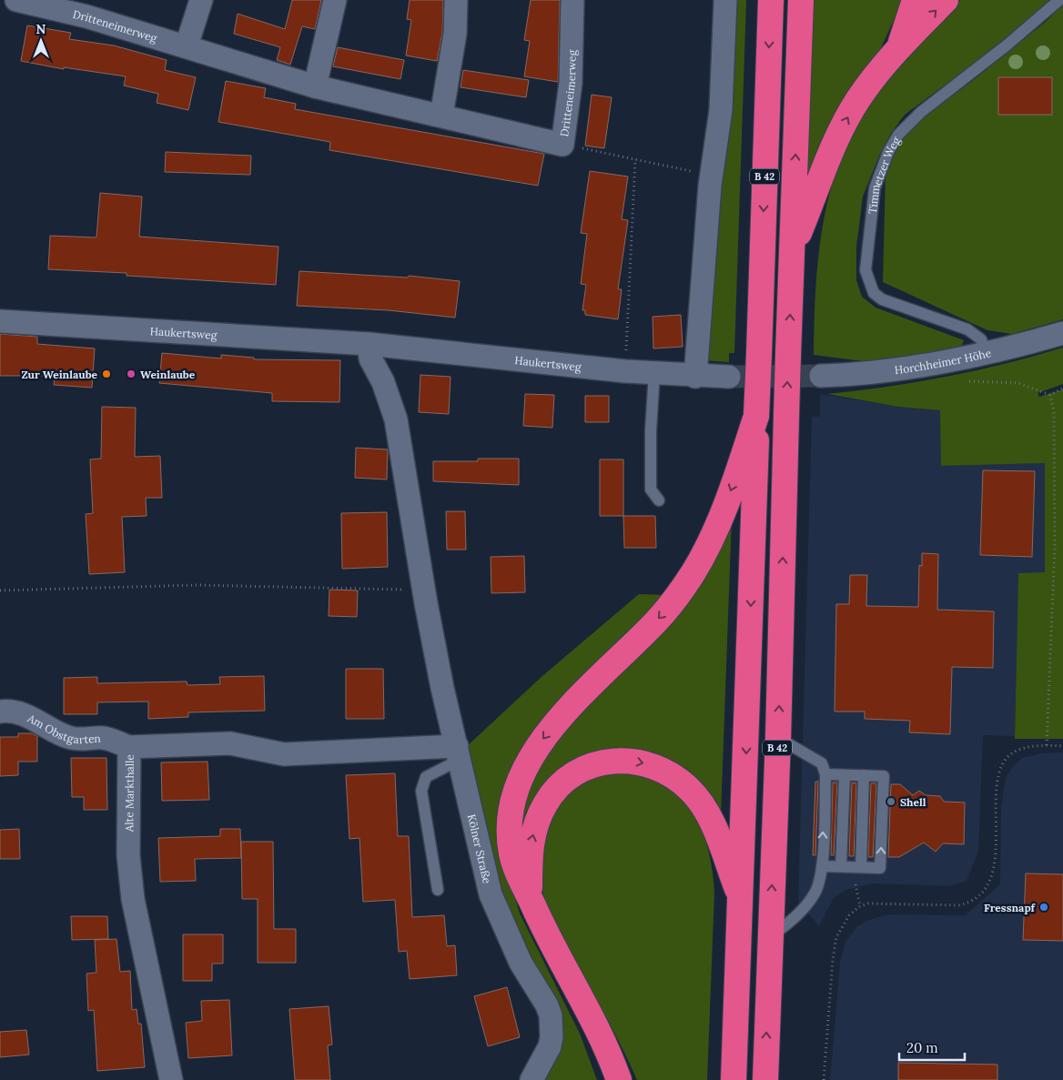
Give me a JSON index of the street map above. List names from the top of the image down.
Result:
{
  "streets": {
    "highway": ["B 42"],
    "street": [
      "Dritteneimerweg",
      "Haukertsweg",
      "Horchheimer Höhe",
      "Am Obstgarten",
      "Alte Markthalle",
      "Kölner Straße"
    ],
    "lane": ["Timmetzer Weg"]
  },
  "crossings": [
    ["Timmetzer Weg", "Horchheimer Höhe"],
    ["Am Obstgarten", "Alte Markthalle"],
    ["Alte Markthalle", "Kölner Straße"]
  ],
  "places": [
    "Zur Weinlaube",
    "Weinlaube",
    "Shell",
    "Fressnapf"
  ],
  "scale_bar": "20 m",
  "north": "top"
}
